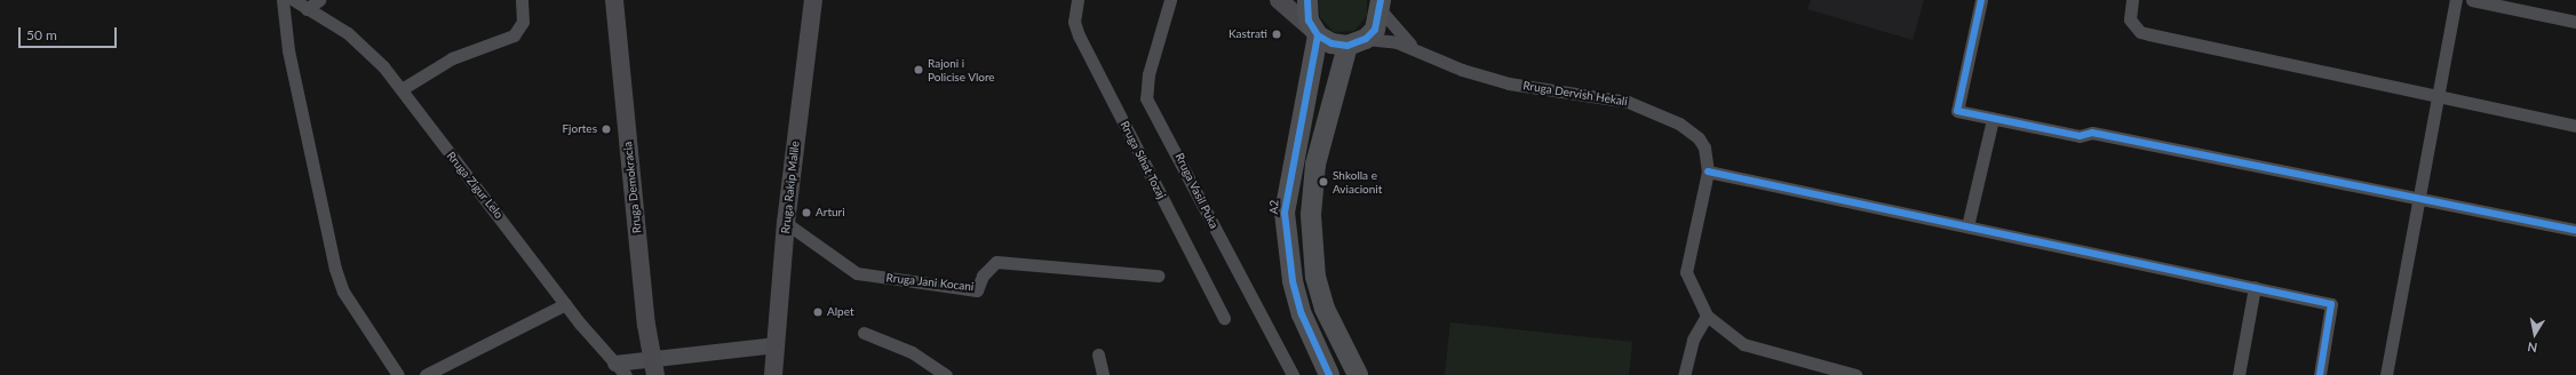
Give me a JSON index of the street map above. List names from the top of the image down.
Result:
{
  "streets": {
    "main road": ["Rruga Demokracia", "Rruga Rakip Malile", "A2"],
    "street": [
      "Rruga Dervish Hekali",
      "Rruga Sihat Tozaj",
      "Rruga Zigur Lelo",
      "Rruga Vasil Puka",
      "Rruga Jani Kocani"
    ]
  },
  "crossings": [
    ["Rruga Zigur Lelo", "Rruga Demokracia"],
    ["Rruga Zigur Lelo", "Rruga Rakip Malile"],
    ["Rruga Rakip Malile", "Rruga Jani Kocani"]
  ],
  "places": [
    "Kastrati",
    "Rajoni i Policise Vlore",
    "Fjortes",
    "Shkolla e Aviacionit",
    "Arturi",
    "Alpet"
  ],
  "scale_bar": "50 m",
  "north": "bottom"
}
